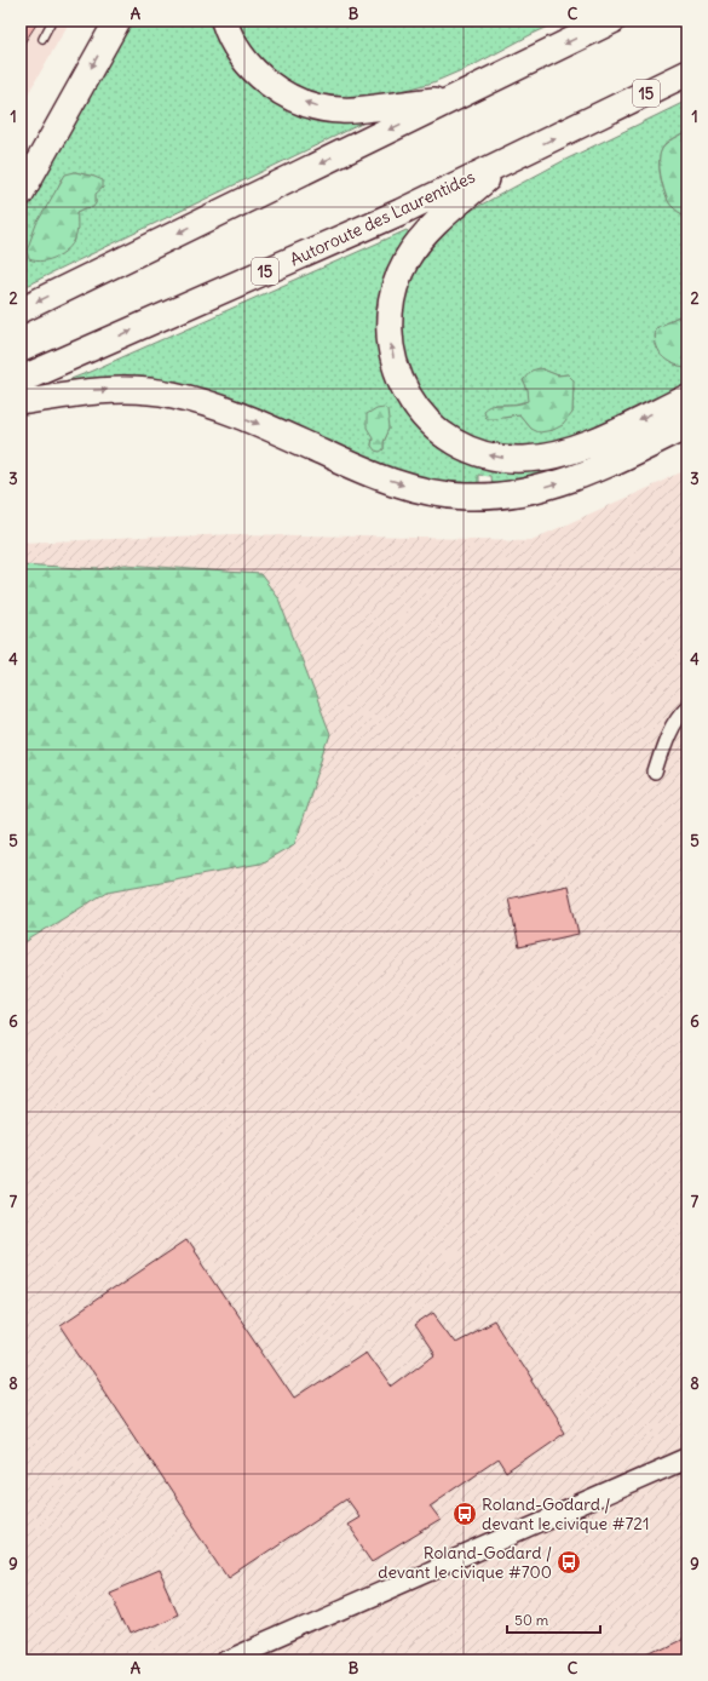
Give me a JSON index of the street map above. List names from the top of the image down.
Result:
{
  "streets": {
    "highway": ["15", "Autoroute des Laurentides"]
  },
  "places": {
    "bus stop": ["Roland-Godard / devant le civique #721", "Roland-Godard / devant le civique #700"]
  },
  "scale_bar": "50 m",
  "grid": {
    "columns": ["A", "B", "C"],
    "rows": [
      "1",
      "2",
      "3",
      "4",
      "5",
      "6",
      "7",
      "8",
      "9"
    ]
  }
}
